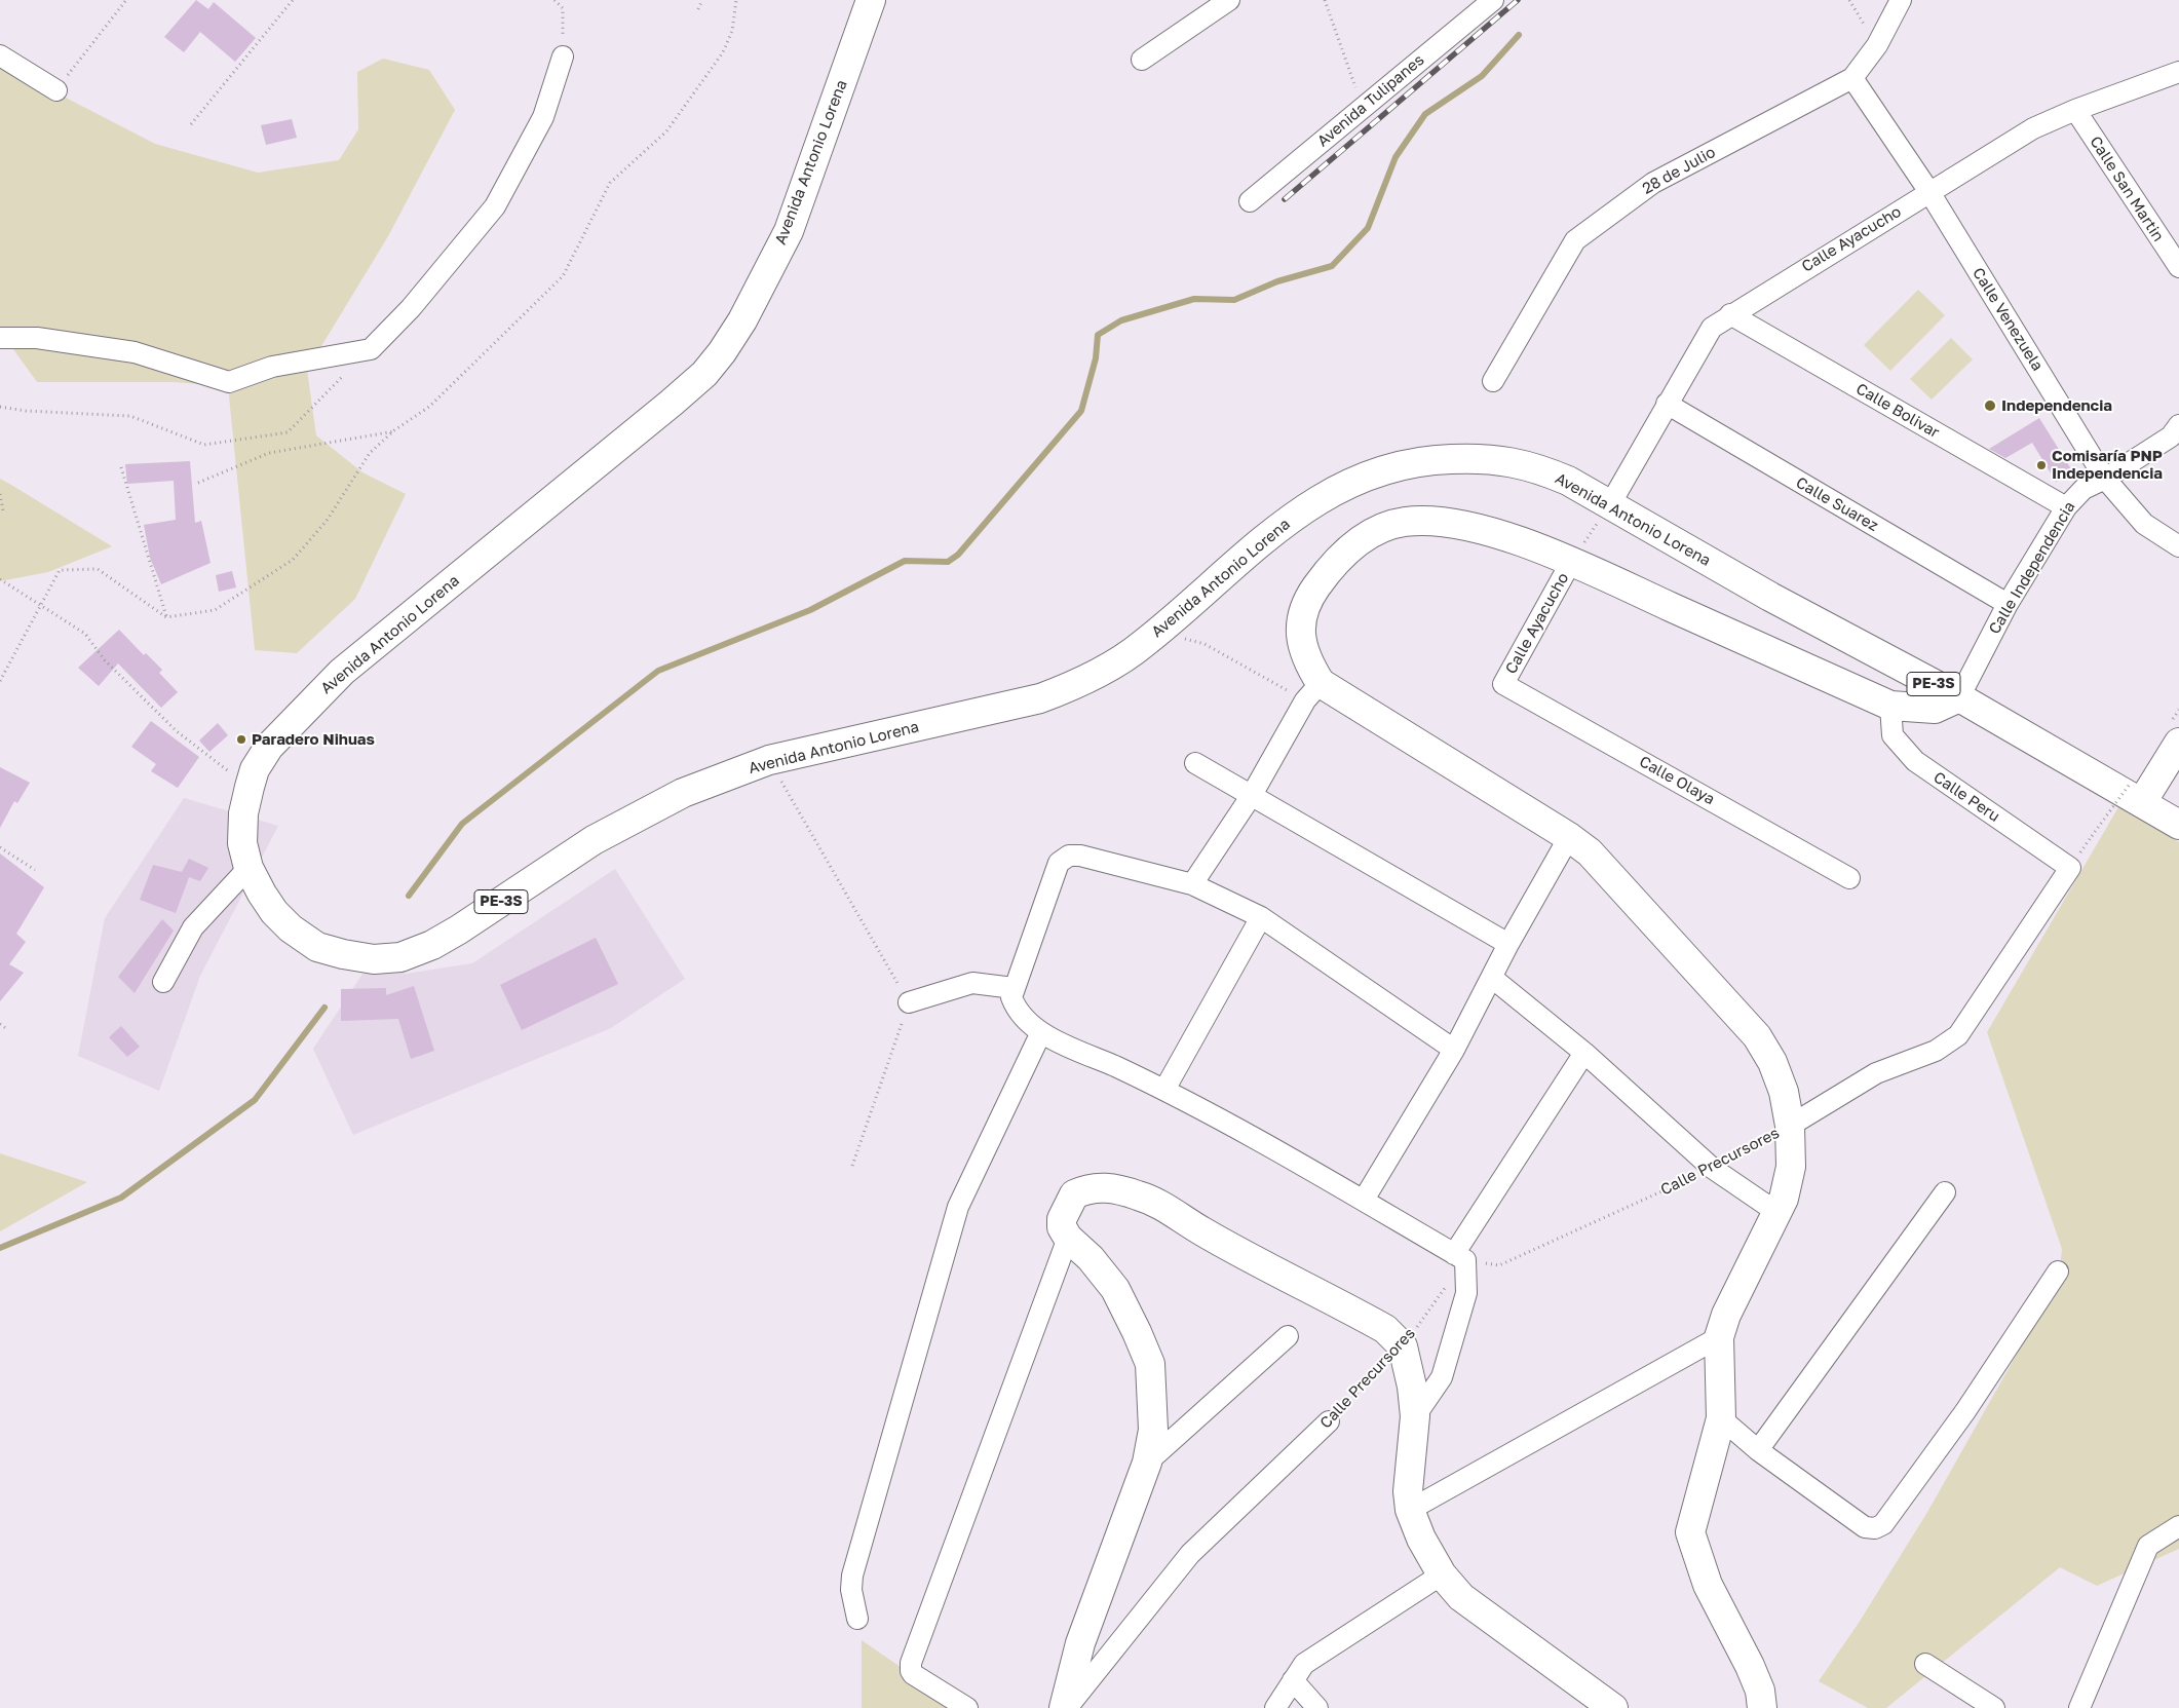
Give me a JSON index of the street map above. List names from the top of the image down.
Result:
{
  "streets": {
    "main road": ["Avenida Antonio Lorena", "PE-3S"],
    "street": [
      "Avenida Tulipanes",
      "28 de Julio",
      "Calle San Martin",
      "Calle Ayacucho",
      "Calle Venezuela",
      "Calle Bolivar",
      "Calle Suarez",
      "Calle Independencia",
      "Calle Olaya",
      "Calle Peru",
      "Calle Precursores"
    ]
  },
  "crossings": [
    ["Avenida Antonio Lorena", "Calle Ayacucho"],
    ["Avenida Antonio Lorena", "Calle Independencia"],
    ["Avenida Antonio Lorena", "PE-3S"],
    ["28 de Julio", "Calle Venezuela"],
    ["Calle San Martin", "Calle Ayacucho"],
    ["Calle Ayacucho", "Calle Venezuela"],
    ["Calle Ayacucho", "Calle Bolivar"],
    ["Calle Ayacucho", "Calle Suarez"],
    ["Calle Ayacucho", "Calle Olaya"],
    ["Calle Venezuela", "Calle Independencia"],
    ["Calle Bolivar", "Calle Independencia"],
    ["Calle Suarez", "Calle Independencia"],
    ["Calle Independencia", "PE-3S"],
    ["Calle Peru", "Calle Precursores"]
  ],
  "places": ["Independencia", "Comisaría PNP Independencia", "Paradero Nihuas"]
}
